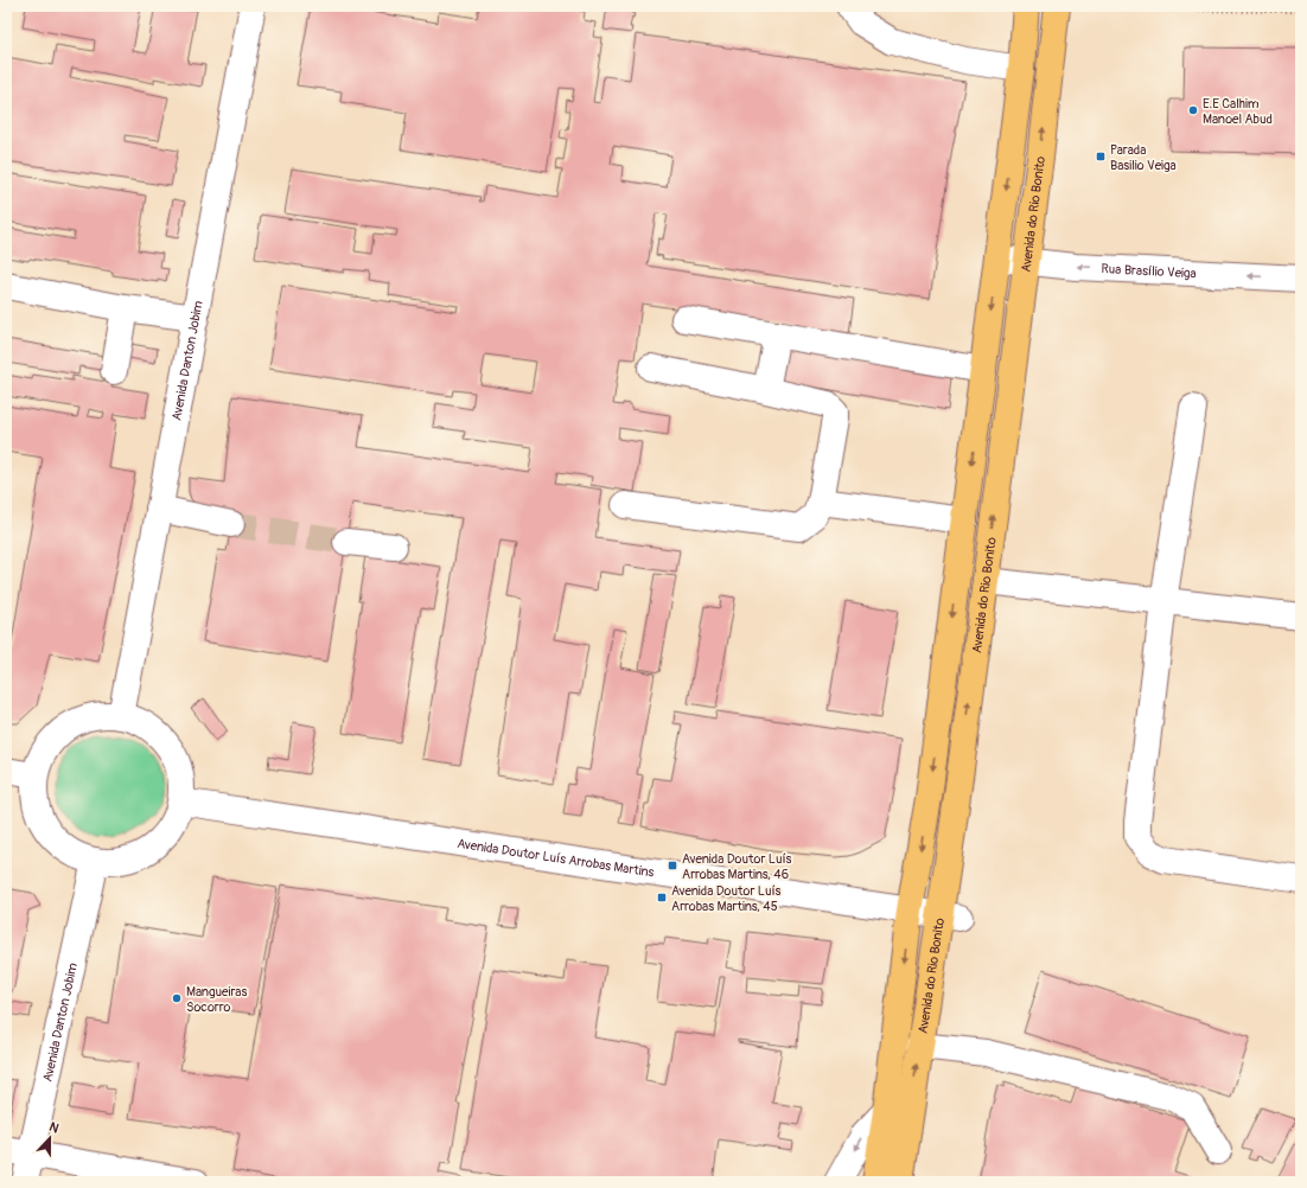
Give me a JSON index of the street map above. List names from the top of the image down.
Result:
{
  "streets": {
    "main road": ["Avenida do Rio Bonito"],
    "street": ["Rua Brasílio Veiga", "Avenida Danton Jobim", "Avenida Doutor Luís Arrobas Martins"]
  },
  "crossings": [
    ["Avenida do Rio Bonito", "Rua Brasílio Veiga"],
    ["Avenida do Rio Bonito", "Avenida Doutor Luís Arrobas Martins"],
    ["Avenida Danton Jobim", "Avenida Doutor Luís Arrobas Martins"]
  ],
  "one_way": ["Rua Brasílio Veiga"],
  "places": {
    "other": ["E.E Calhim Manoel Abud", "Mangueiras Socorro"],
    "transit": ["Parada Basilio Veiga", "Avenida Doutor Luís Arrobas Martins, 46", "Avenida Doutor Luís Arrobas Martins, 45"]
  },
  "north": "top"
}
